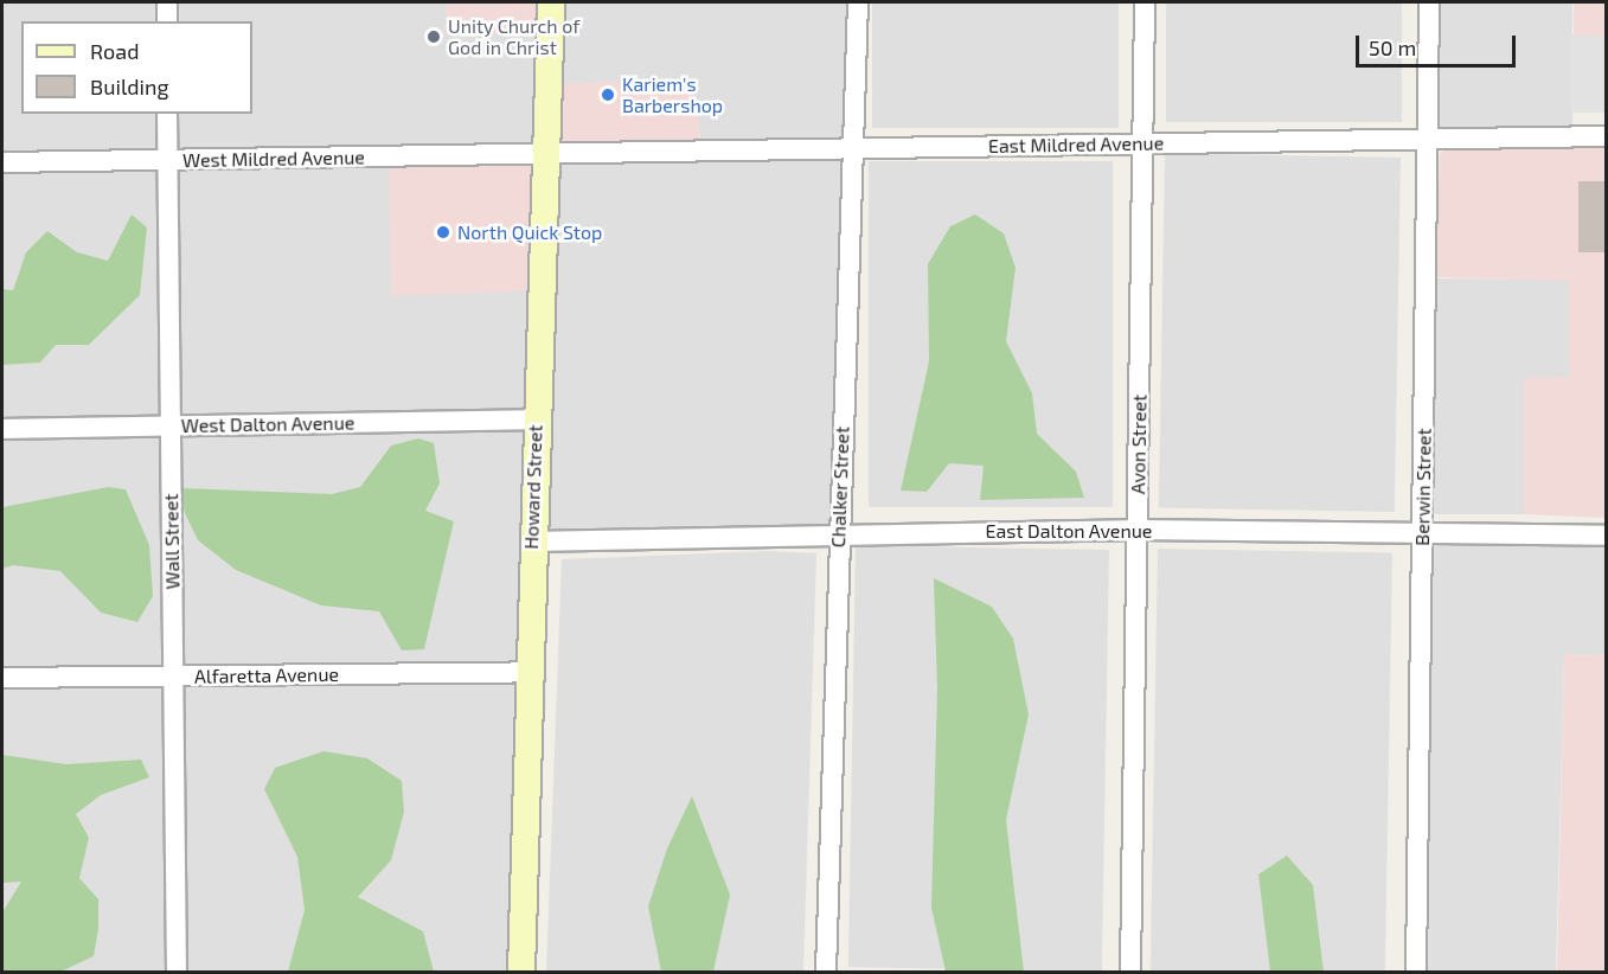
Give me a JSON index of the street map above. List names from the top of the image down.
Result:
{
  "streets": {
    "main road": ["Howard Street"],
    "street": [
      "East Mildred Avenue",
      "West Mildred Avenue",
      "West Dalton Avenue",
      "Avon Street",
      "Chalker Street",
      "Berwin Street",
      "East Dalton Avenue",
      "Wall Street",
      "Alfaretta Avenue"
    ]
  },
  "crossings": [
    ["East Mildred Avenue", "West Mildred Avenue"],
    ["East Mildred Avenue", "Avon Street"],
    ["East Mildred Avenue", "Howard Street"],
    ["East Mildred Avenue", "Chalker Street"],
    ["East Mildred Avenue", "Berwin Street"],
    ["West Mildred Avenue", "Howard Street"],
    ["West Mildred Avenue", "Wall Street"],
    ["West Dalton Avenue", "Howard Street"],
    ["West Dalton Avenue", "Wall Street"],
    ["Avon Street", "East Dalton Avenue"],
    ["Howard Street", "East Dalton Avenue"],
    ["Howard Street", "Alfaretta Avenue"],
    ["Chalker Street", "East Dalton Avenue"],
    ["Berwin Street", "East Dalton Avenue"],
    ["Wall Street", "Alfaretta Avenue"]
  ],
  "places": ["Unity Church of God in Christ", "Kariem's Barbershop", "North Quick Stop"],
  "legend": ["Road", "Building"],
  "scale_bar": "50 m"
}
